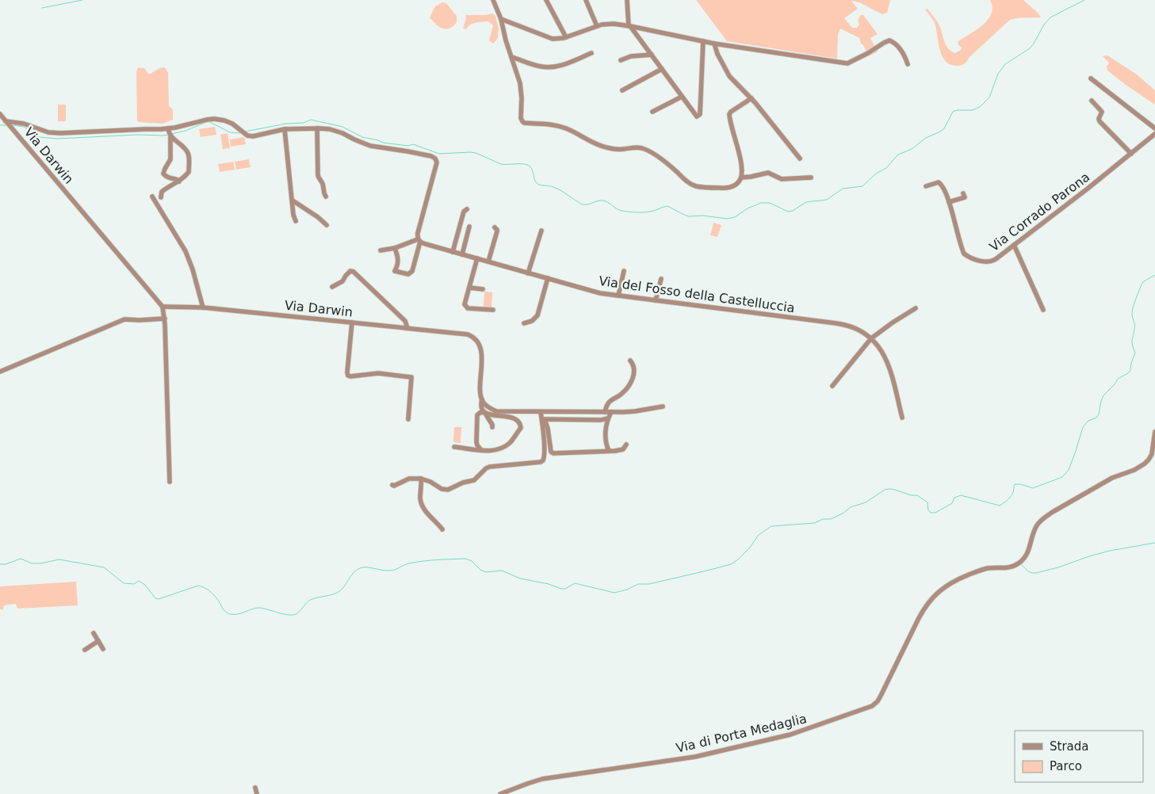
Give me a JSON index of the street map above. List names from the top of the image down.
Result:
{
  "streets": {
    "street": [
      "Via Darwin",
      "Via Corrado Parona",
      "Via del Fosso della Castelluccia",
      "Via di Porta Medaglia"
    ]
  },
  "legend": ["Strada", "Parco"]
}
